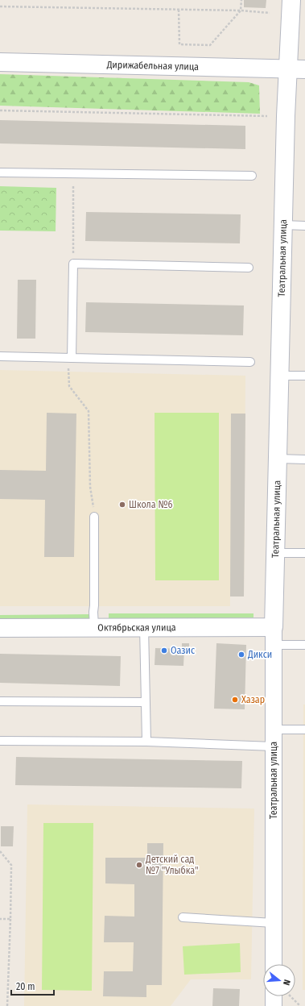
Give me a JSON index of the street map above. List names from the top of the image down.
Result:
{
  "streets": {
    "street": ["Дирижабельная улица", "Театральная улица", "Октябрьская улица"]
  },
  "crossings": [
    ["Дирижабельная улица", "Театральная улица"],
    ["Театральная улица", "Октябрьская улица"]
  ],
  "places": [
    "Школа №6",
    "Оазис",
    "Дикси",
    "Хазар",
    "Детский сад №7 \"Улыбка\""
  ],
  "scale_bar": "20 m",
  "north": "right"
}
